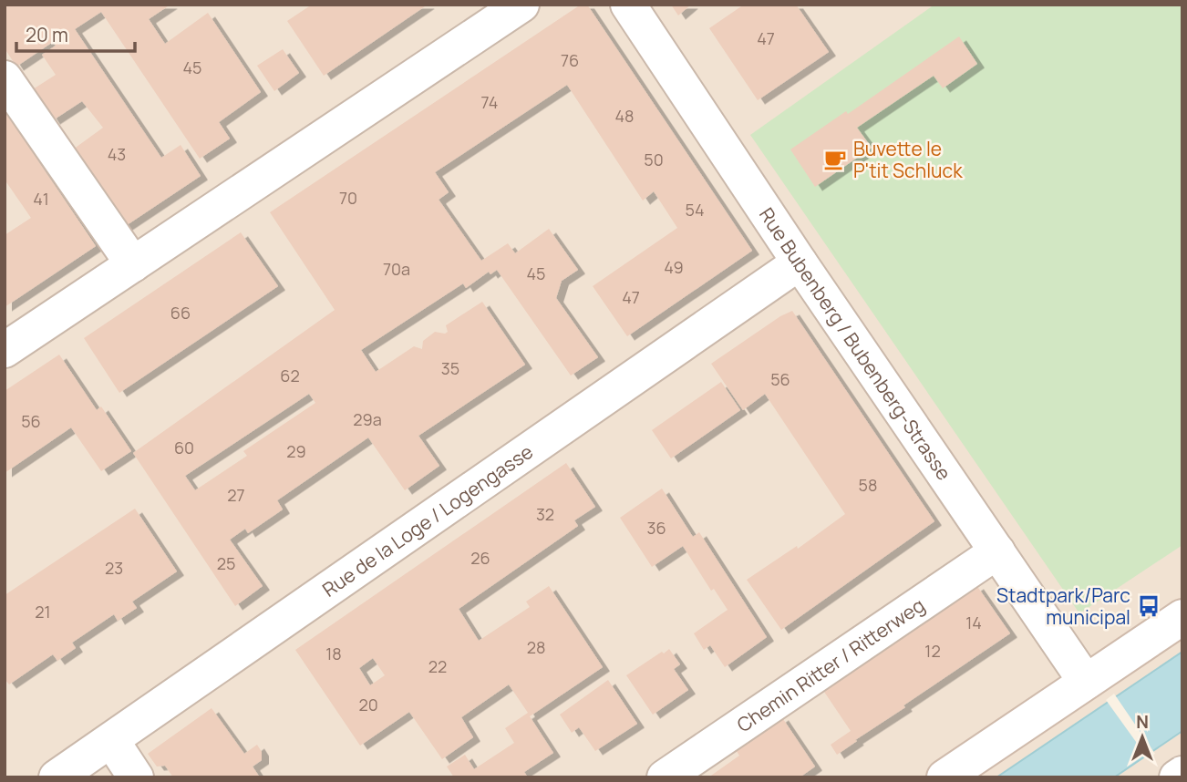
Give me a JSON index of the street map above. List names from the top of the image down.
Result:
{
  "streets": {
    "street": ["Rue Bubenberg / Bubenberg-Strasse", "Rue de la Loge / Logengasse", "Chemin Ritter / Ritterweg"]
  },
  "crossings": [
    ["Rue Bubenberg / Bubenberg-Strasse", "Rue de la Loge / Logengasse"],
    ["Rue Bubenberg / Bubenberg-Strasse", "Chemin Ritter / Ritterweg"]
  ],
  "places": {
    "cafe": ["Buvette le P'tit Schluck"],
    "bus stop": ["Stadtpark/Parc municipal"]
  },
  "house_numbers": [
    "47",
    "76",
    "45",
    "74",
    "48",
    "43",
    "50",
    "70",
    "41",
    "54",
    "49",
    "70a",
    "45",
    "47",
    "66",
    "35",
    "62",
    "56",
    "29a",
    "56",
    "60",
    "29",
    "58",
    "27",
    "32",
    "36",
    "26",
    "25",
    "23",
    "21",
    "14",
    "28",
    "12",
    "18",
    "22",
    "20"
  ],
  "scale_bar": "20 m",
  "north": "top"
}
